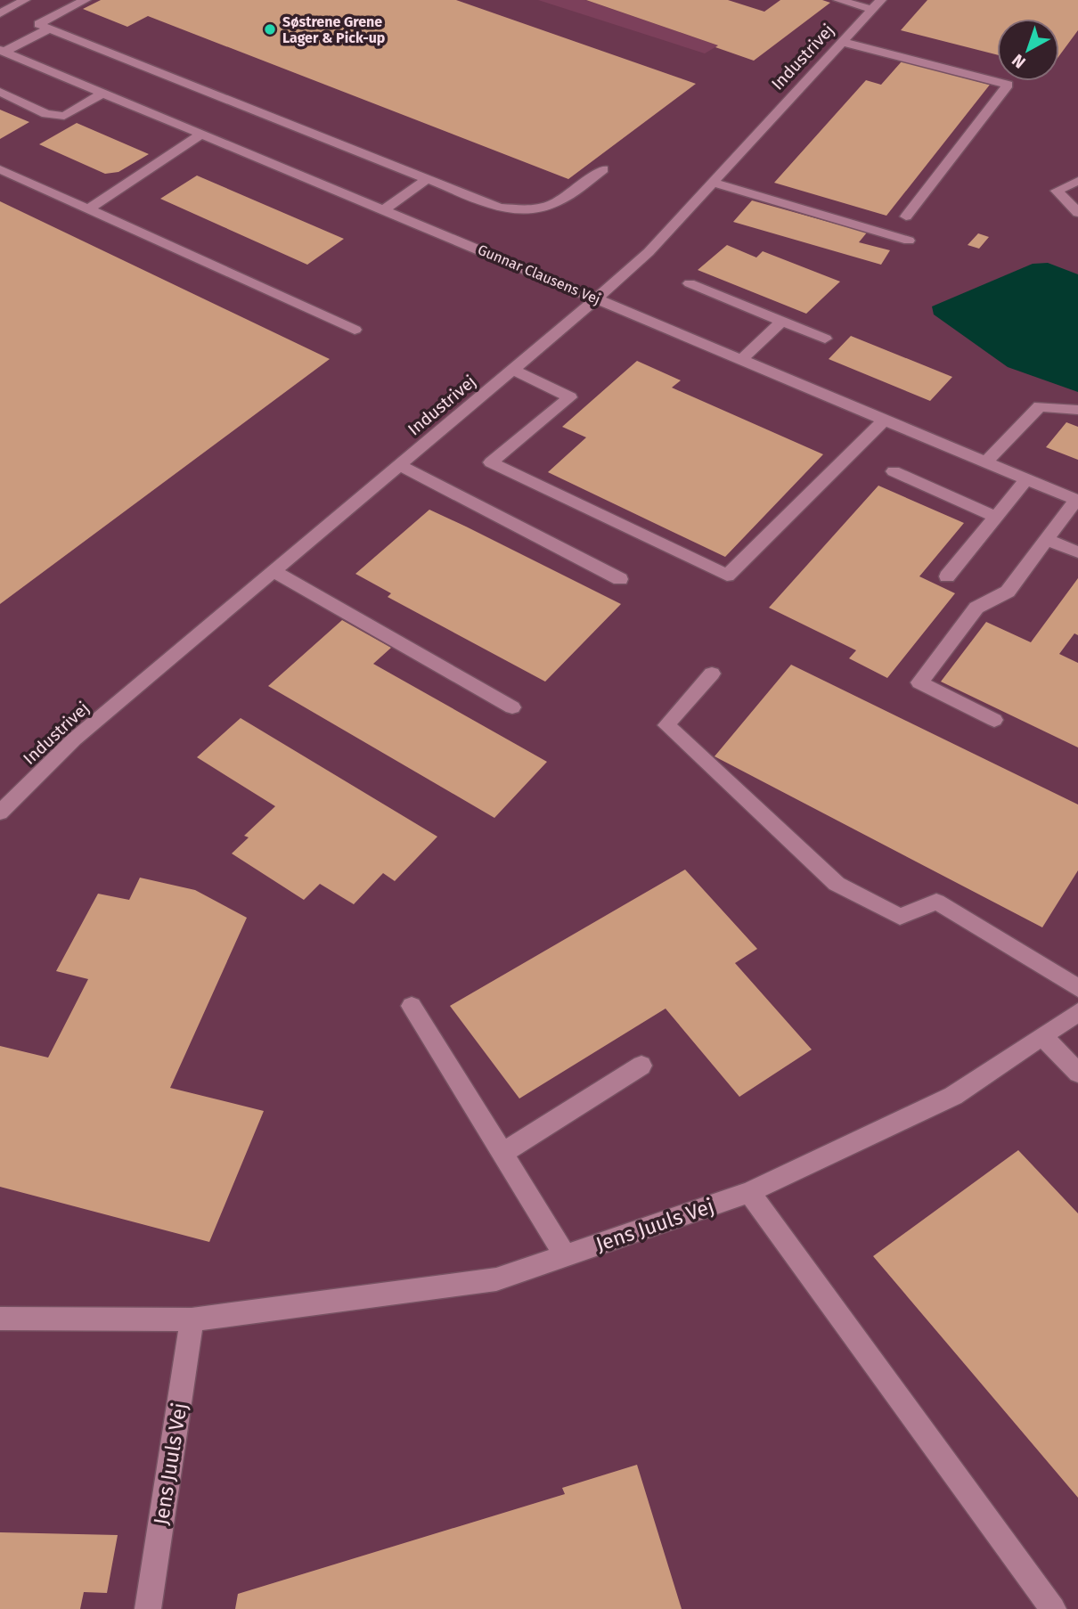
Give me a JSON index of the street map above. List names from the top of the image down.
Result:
{
  "streets": {
    "street": ["Industrivej", "Gunnar Clausens Vej", "Jens Juuls Vej"]
  },
  "crossings": [
    ["Industrivej", "Gunnar Clausens Vej"]
  ],
  "places": ["Søstrene Grene Lager & Pick-up"],
  "north": "bottom left"
}
